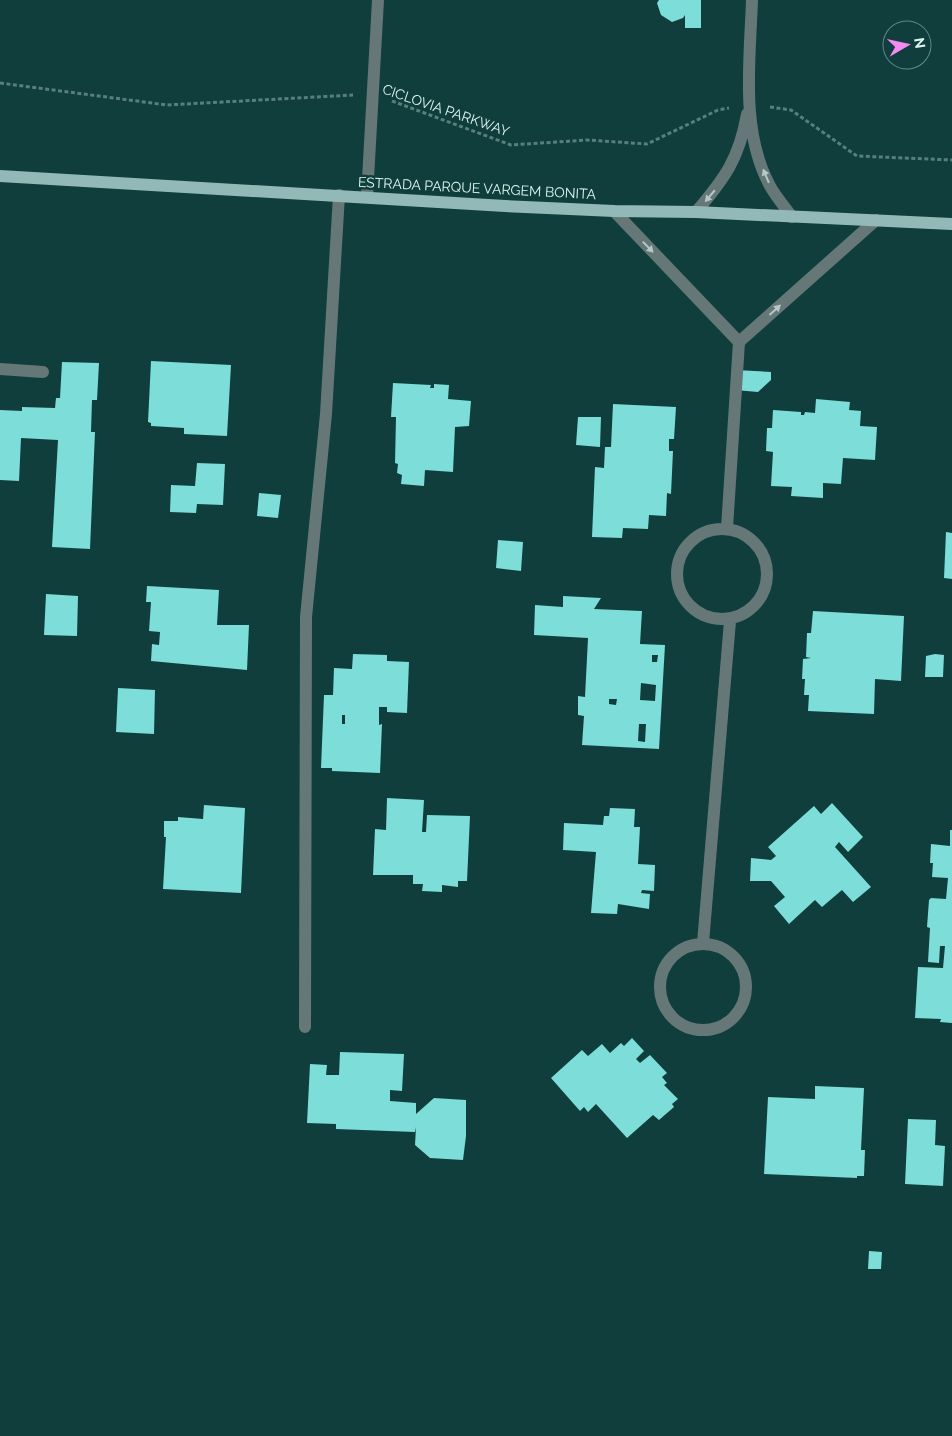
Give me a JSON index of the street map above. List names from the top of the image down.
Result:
{
  "streets": {
    "main road": ["ESTRADA PARQUE VARGEM BONITA"],
    "path": ["CICLOVIA PARKWAY"]
  },
  "north": "right"
}
